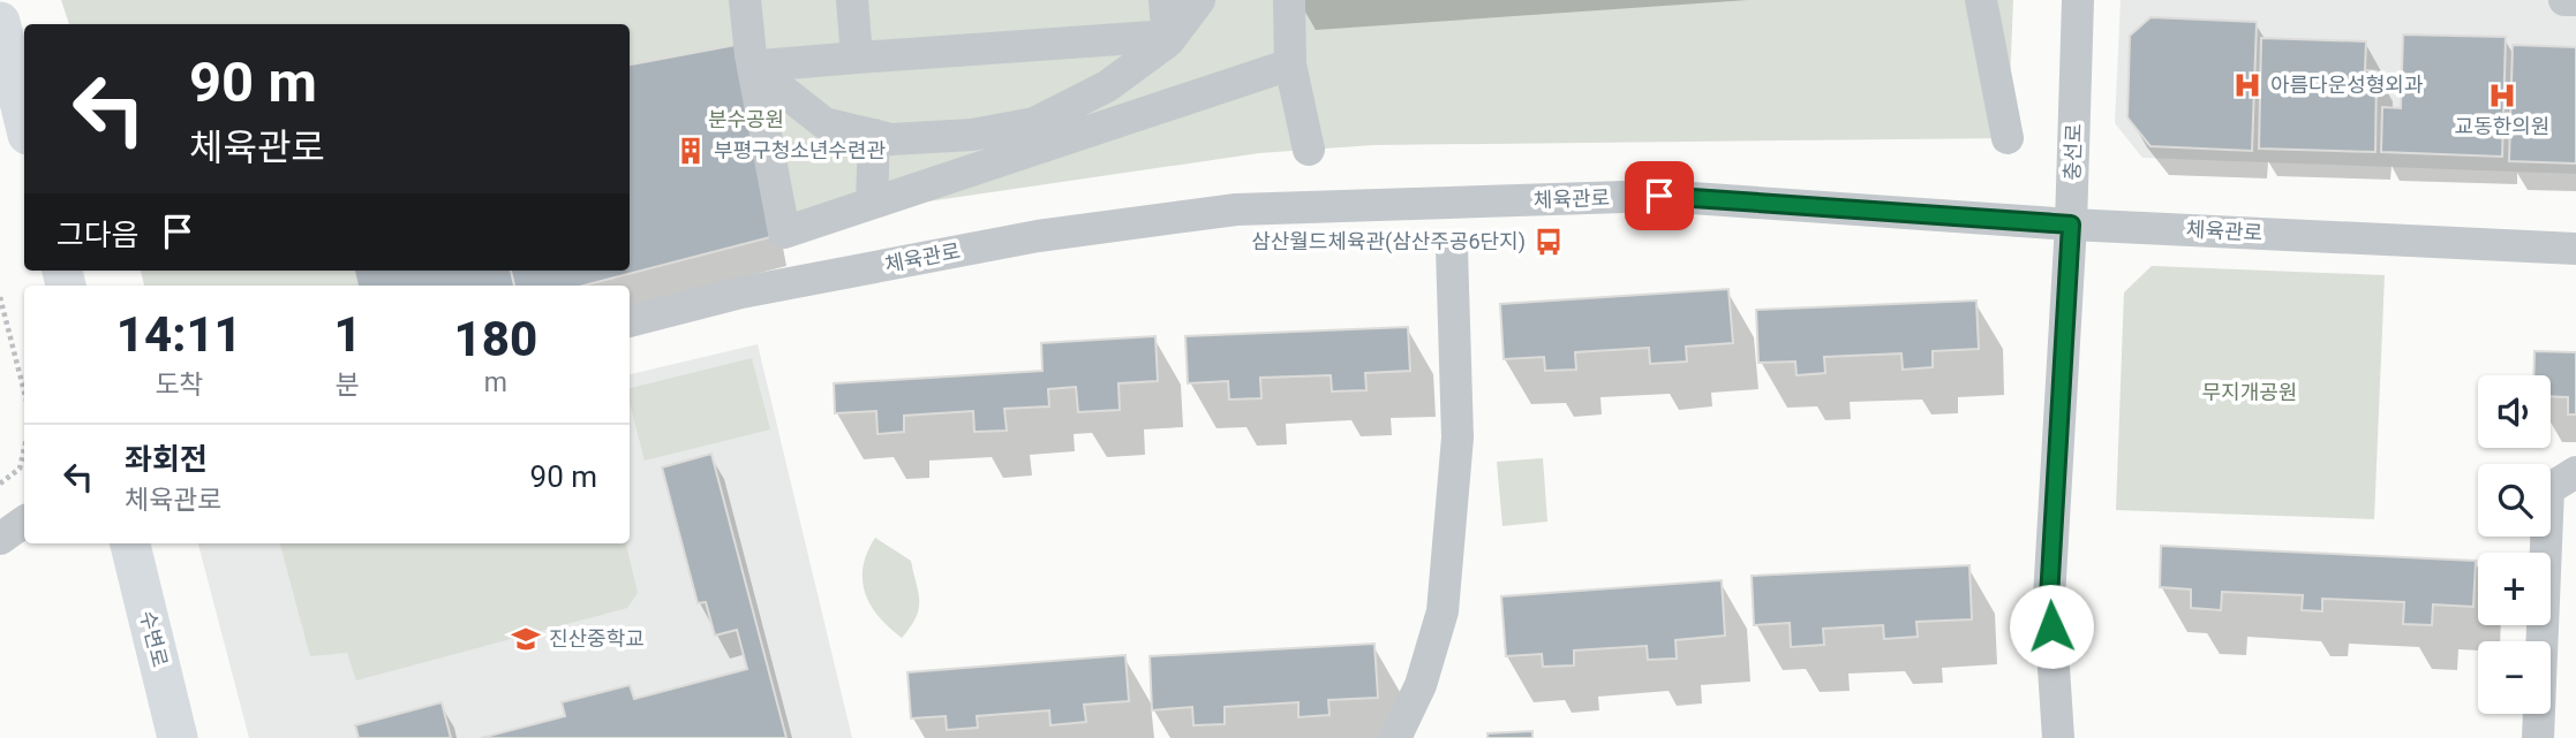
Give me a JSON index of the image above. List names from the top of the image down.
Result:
{
  "streets": {
    "main road": ["수변로"],
    "street": ["충선로", "체육관로"]
  },
  "crossings": [
    ["충선로", "체육관로"]
  ],
  "parks": ["분수공원", "무지개공원"],
  "places": {
    "hospital": ["아름다운성형외과", "교동한의원"],
    "building": ["부평구청소년수련관"],
    "bus stop": ["삼산월드체육관(삼산주공6단지)"],
    "school or university": ["진산중학교"]
  },
  "page": {
    "turn": ["90 m", "체육관로"],
    "then": "그다음",
    "eta": [
      "14:11",
      "도착",
      "1",
      "분",
      "180",
      "m"
    ],
    "map_buttons": ["+", "−"],
    "list": [
      {
        "name": "좌회전",
        "note": "체육관로",
        "value": "90 m"
      }
    ]
  }
}
